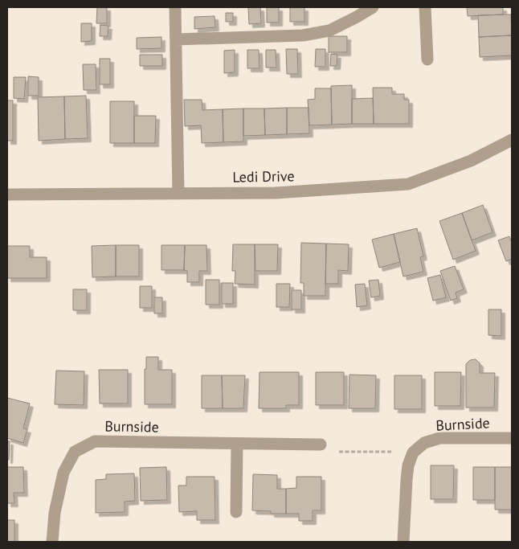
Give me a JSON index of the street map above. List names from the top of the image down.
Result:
{
  "streets": {
    "street": ["Ledi Drive", "Burnside"]
  }
}
